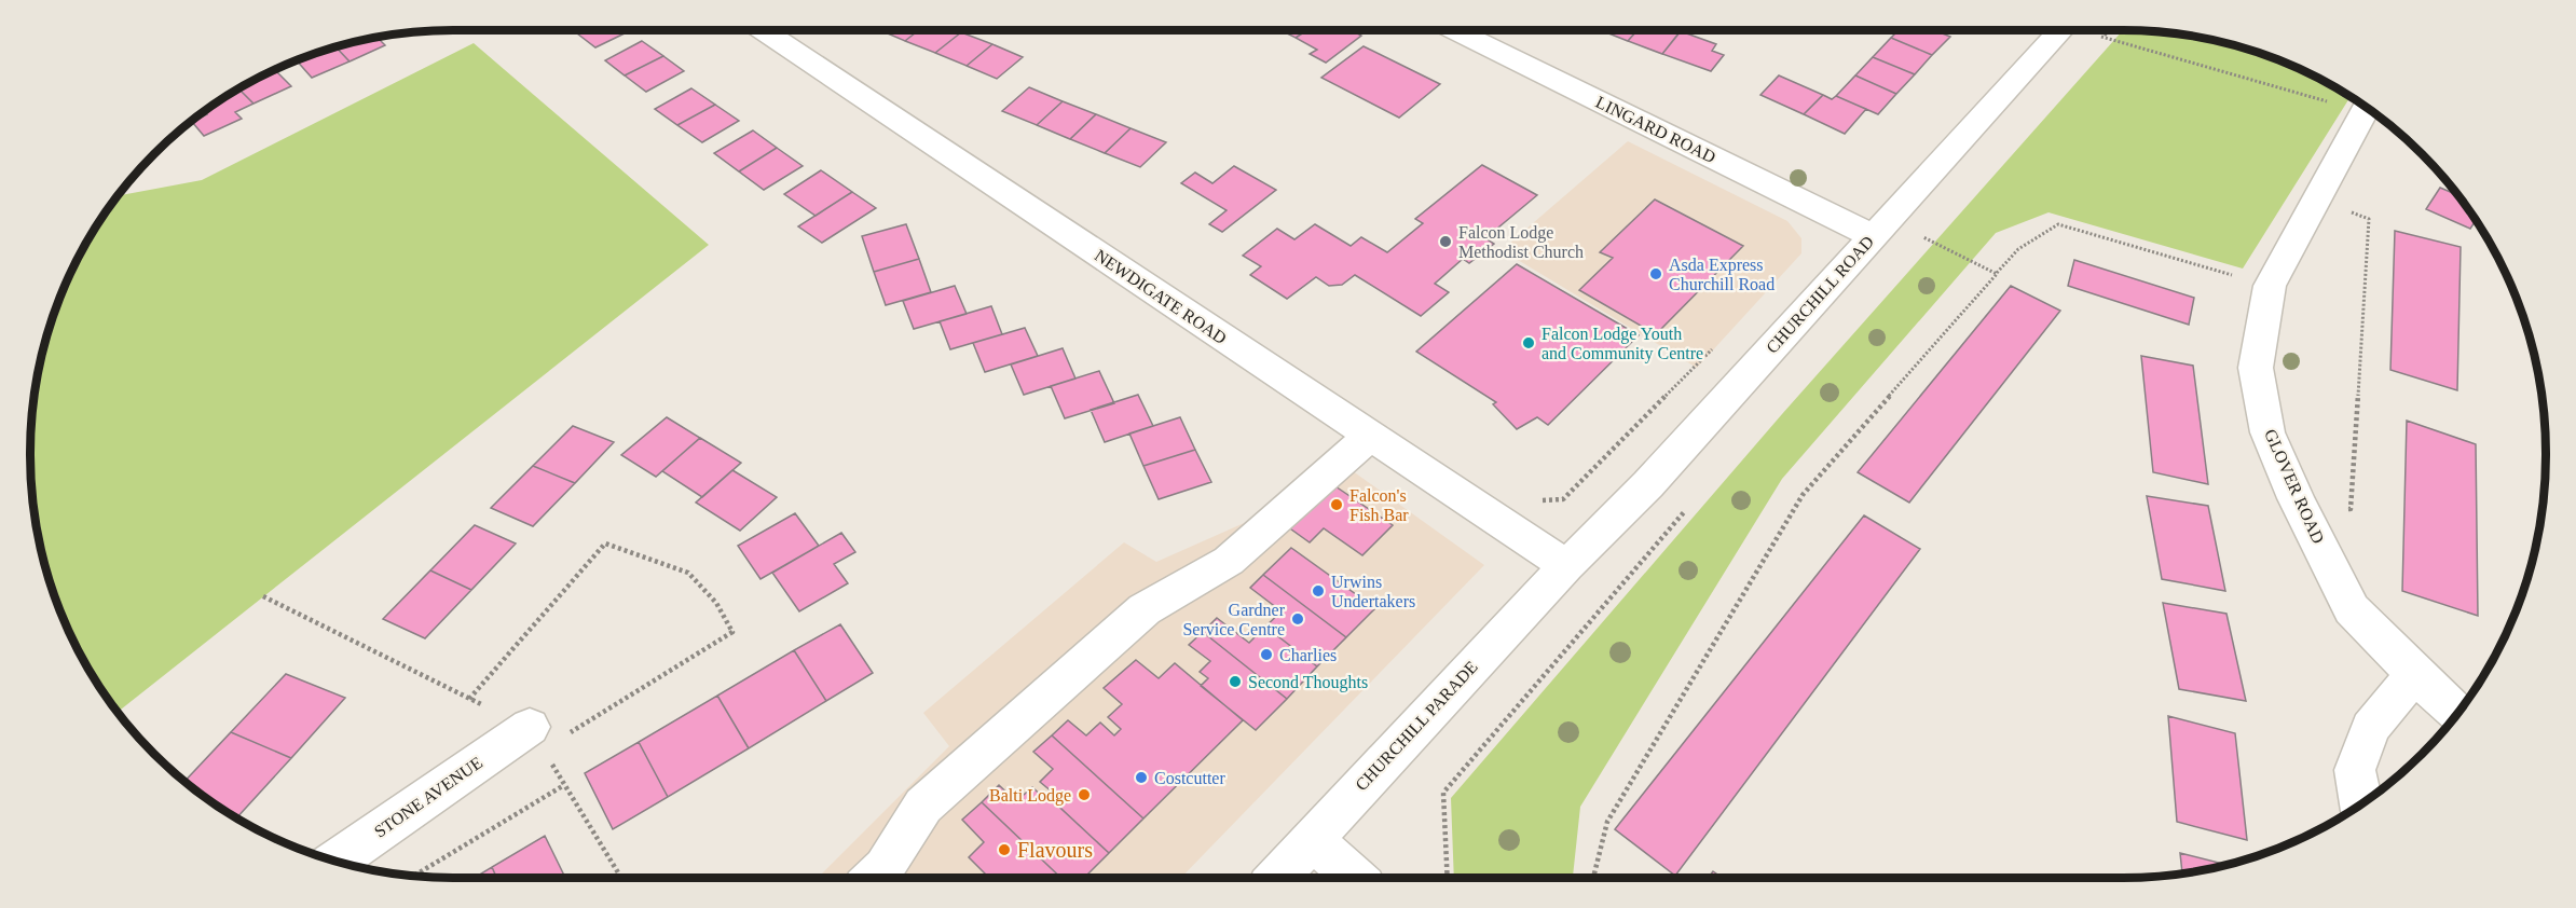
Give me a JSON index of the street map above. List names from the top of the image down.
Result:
{
  "streets": {
    "street": [
      "LINGARD ROAD",
      "CHURCHILL ROAD",
      "NEWDIGATE ROAD",
      "GLOVER ROAD",
      "CHURCHILL PARADE",
      "STONE AVENUE"
    ]
  },
  "crossings": [
    ["LINGARD ROAD", "CHURCHILL ROAD"],
    ["CHURCHILL ROAD", "NEWDIGATE ROAD"],
    ["CHURCHILL ROAD", "CHURCHILL PARADE"],
    ["NEWDIGATE ROAD", "CHURCHILL PARADE"]
  ],
  "places": [
    "Falcon Lodge Methodist Church",
    "Asda Express Churchill Road",
    "Falcon Lodge Youth and Community Centre",
    "Falcon's Fish Bar",
    "Urwins Undertakers",
    "Gardner Service Centre",
    "Charlies",
    "Second Thoughts",
    "Costcutter",
    "Balti Lodge",
    "Flavours"
  ]
}
